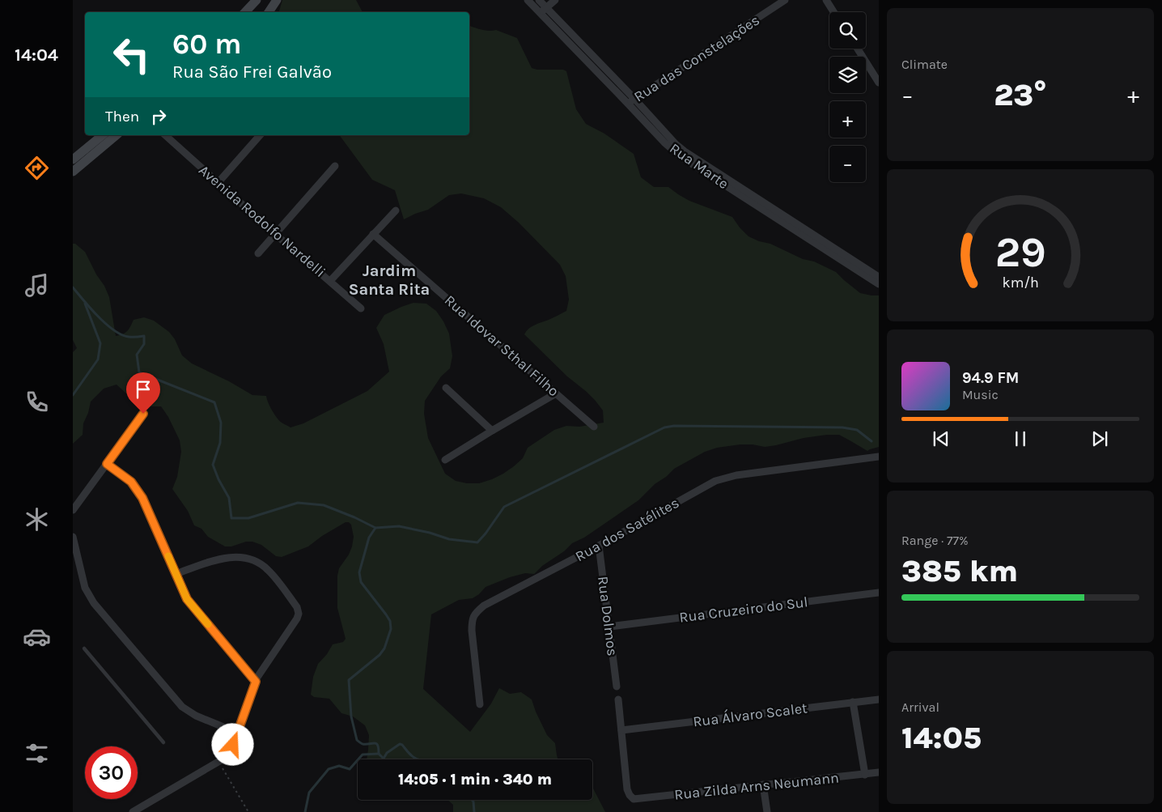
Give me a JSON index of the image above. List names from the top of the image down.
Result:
{
  "streets": {
    "street": [
      "Rua das Constelações",
      "Rua Marte",
      "Avenida Rodolfo Nardelli",
      "Rua Idovar Sthal Filho",
      "Rua dos Satélites",
      "Rua Cruzeiro do Sul",
      "Rua Dolmos",
      "Rua Álvaro Scalet",
      "Rua Zilda Arns Neumann"
    ]
  },
  "crossings": [
    ["Rua das Constelações", "Rua Marte"],
    ["Rua dos Satélites", "Rua Dolmos"],
    ["Rua Cruzeiro do Sul", "Rua Dolmos"],
    ["Rua Álvaro Scalet", "Rua Zilda Arns Neumann"]
  ],
  "districts": ["Jardim Santa Rita"],
  "page": {
    "tabs": "14:04",
    "tile": [
      "Climate",
      ["Range · 77%", "385 km"],
      ["Arrival", "14:05"]
    ],
    "map_buttons": ["+", "−"],
    "turn": ["60 m", "Rua São Frei Galvão"],
    "heat": ["−", "23°", "+"],
    "then": "Then",
    "song": ["94.9 FM", "Music"],
    "limit": "30",
    "trip": "14:05 · 1 min · 340 m",
    "gauge": ["29", "km/h"]
  }
}
